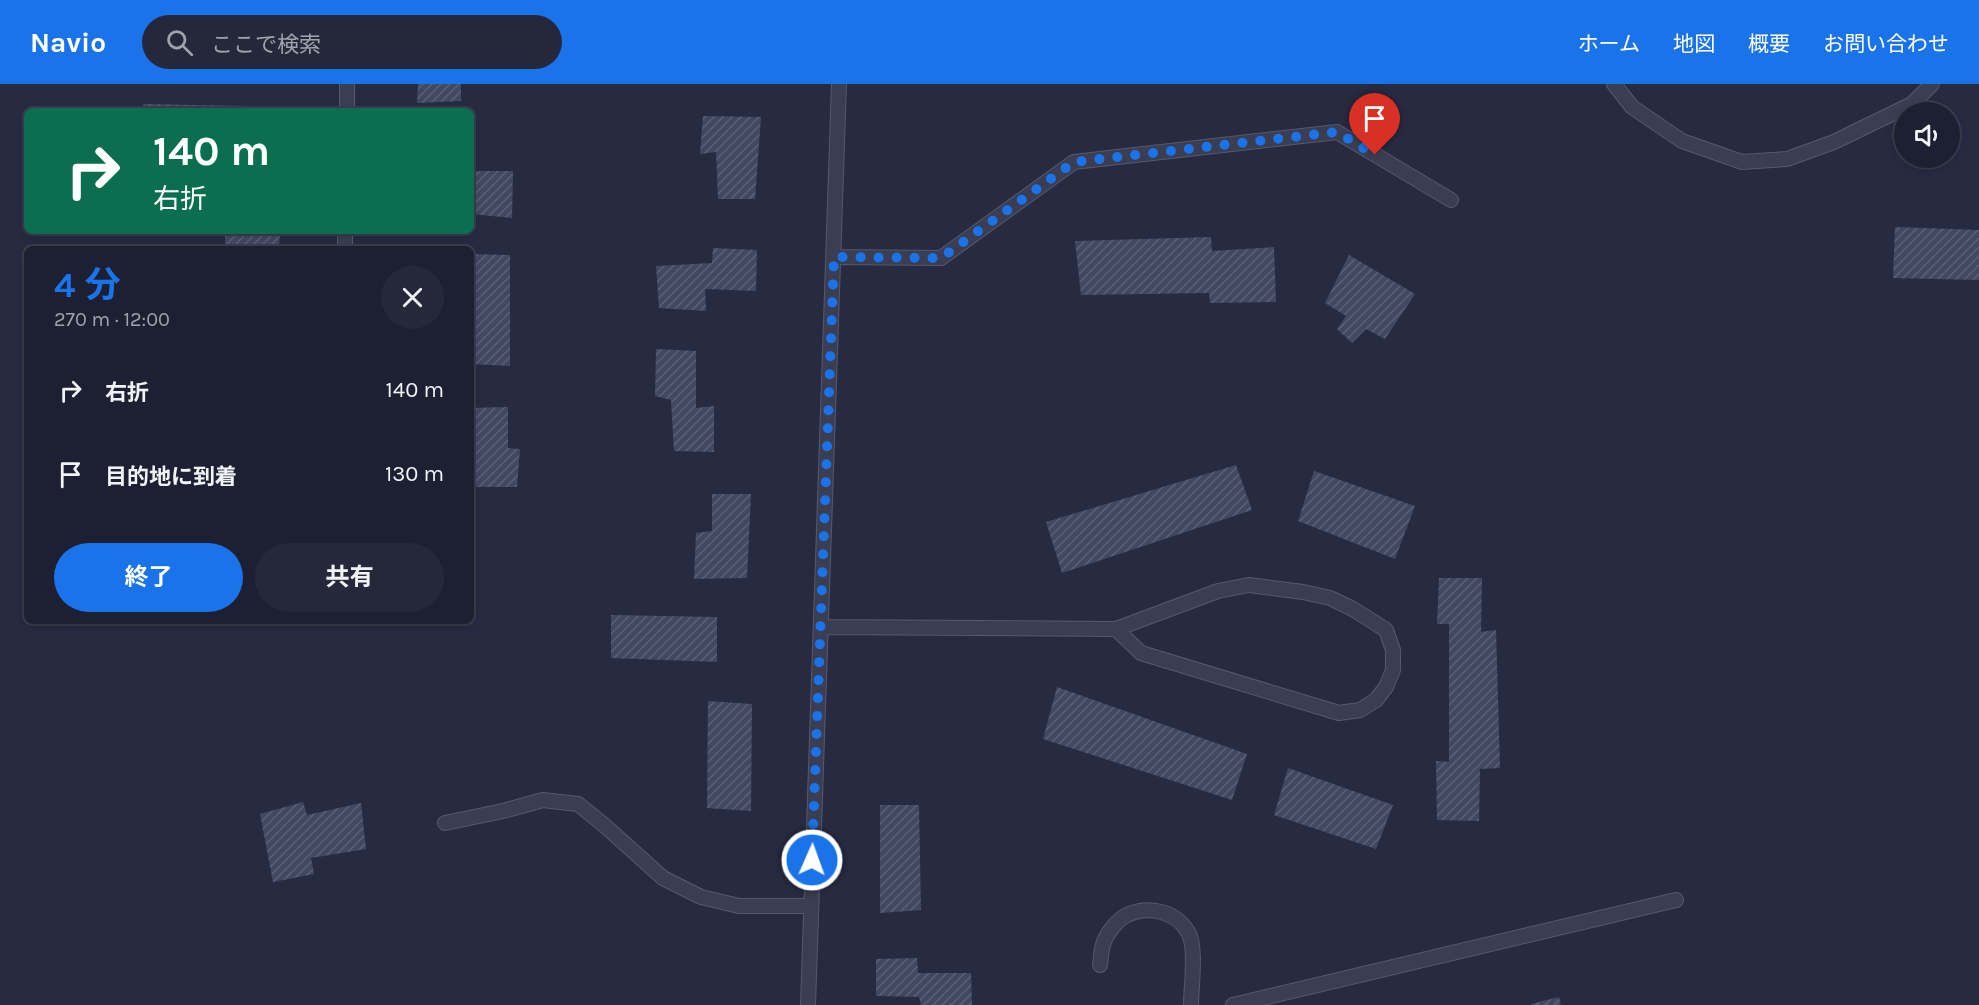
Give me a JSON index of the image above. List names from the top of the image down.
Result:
{
  "page": {
    "header": "Navio",
    "search": "ここで検索",
    "nav": [
      "ホーム",
      "地図",
      "概要",
      "お問い合わせ"
    ],
    "turn": ["140 m", "右折"],
    "heading": ["4 分", "270 m · 12:00"],
    "list": [
      {
        "name": "右折",
        "value": "140 m"
      },
      {
        "name": "目的地に到着",
        "value": "130 m"
      }
    ],
    "buttons": ["終了", "共有"]
  }
}
